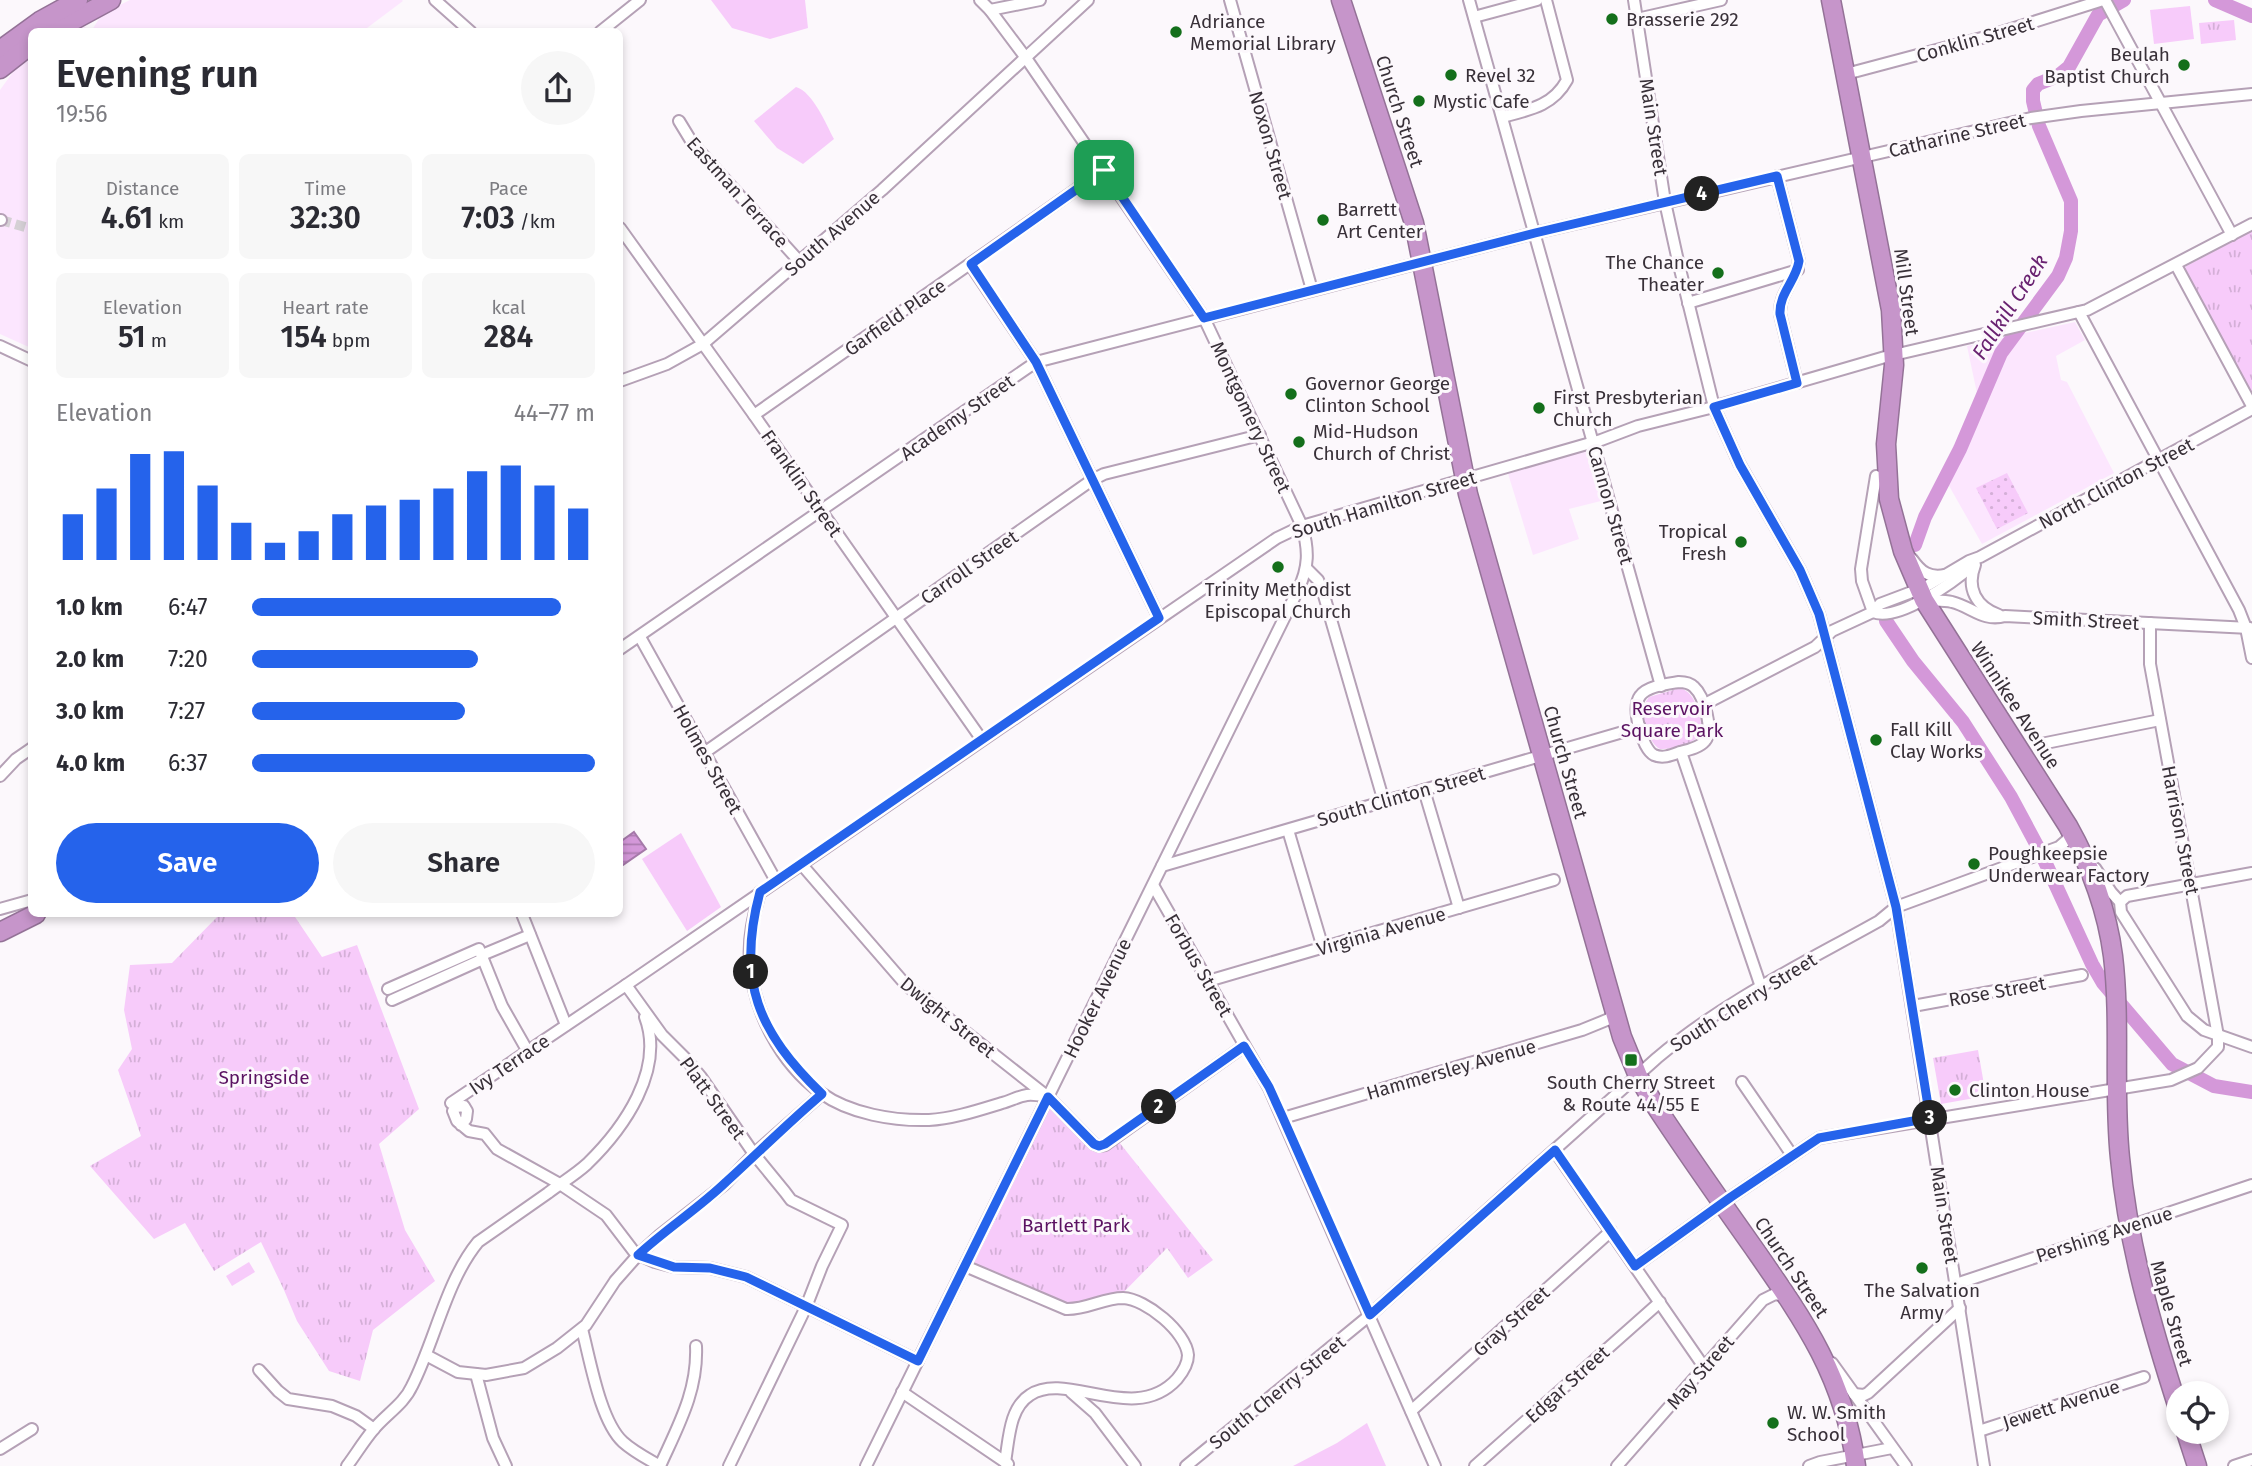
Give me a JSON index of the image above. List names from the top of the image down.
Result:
{
  "streets": {
    "highway": [
      "Church Street",
      "Mill Street",
      "Winnikee Avenue",
      "Maple Street"
    ],
    "street": [
      "Conklin Street",
      "Main Street",
      "Catharine Street",
      "Noxon Street",
      "Eastman Terrace",
      "South Avenue",
      "Garfield Place",
      "Academy Street",
      "Montgomery Street",
      "Franklin Street",
      "North Clinton Street",
      "South Hamilton Street",
      "Cannon Street",
      "Carroll Street",
      "Smith Street",
      "Holmes Street",
      "South Clinton Street",
      "Harrison Street",
      "Virginia Avenue",
      "Forbus Street",
      "Rose Street",
      "Hooker Avenue",
      "South Cherry Street",
      "Dwight Street",
      "Ivy Terrace",
      "Hammersley Avenue",
      "Platt Street",
      "Pershing Avenue",
      "Gray Street",
      "May Street",
      "Edgar Street",
      "Jewett Avenue"
    ]
  },
  "crossings": [
    ["Conklin Street", "Mill Street"],
    ["Church Street", "Academy Street"],
    ["Church Street", "South Hamilton Street"],
    ["Church Street", "South Clinton Street"],
    ["Church Street", "South Cherry Street"],
    ["Church Street", "Hammersley Avenue"],
    ["Church Street", "May Street"],
    ["Main Street", "Catharine Street"],
    ["Main Street", "Academy Street"],
    ["Main Street", "North Clinton Street"],
    ["Main Street", "South Hamilton Street"],
    ["Main Street", "Rose Street"],
    ["Main Street", "South Cherry Street"],
    ["Main Street", "Pershing Avenue"],
    ["Main Street", "Jewett Avenue"],
    ["Catharine Street", "Mill Street"],
    ["Catharine Street", "Academy Street"],
    ["Noxon Street", "Academy Street"],
    ["Eastman Terrace", "South Avenue"],
    ["South Avenue", "Montgomery Street"],
    ["South Avenue", "Franklin Street"],
    ["Mill Street", "North Clinton Street"],
    ["Mill Street", "South Hamilton Street"],
    ["Mill Street", "Smith Street"],
    ["Mill Street", "Winnikee Avenue"],
    ["Garfield Place", "Montgomery Street"],
    ["Garfield Place", "Franklin Street"],
    ["Academy Street", "Montgomery Street"],
    ["Academy Street", "Franklin Street"],
    ["Academy Street", "Cannon Street"],
    ["Academy Street", "Holmes Street"],
    ["Montgomery Street", "South Hamilton Street"],
    ["Montgomery Street", "Carroll Street"],
    ["Montgomery Street", "Hooker Avenue"],
    ["Franklin Street", "South Hamilton Street"],
    ["Franklin Street", "Carroll Street"],
    ["North Clinton Street", "Smith Street"],
    ["North Clinton Street", "Winnikee Avenue"],
    ["South Hamilton Street", "Cannon Street"],
    ["South Hamilton Street", "Holmes Street"],
    ["South Hamilton Street", "Hooker Avenue"],
    ["South Hamilton Street", "Dwight Street"],
    ["South Hamilton Street", "Ivy Terrace"],
    ["South Hamilton Street", "Platt Street"],
    ["Cannon Street", "South Clinton Street"],
    ["Carroll Street", "Holmes Street"],
    ["Smith Street", "Winnikee Avenue"],
    ["Smith Street", "Harrison Street"],
    ["Winnikee Avenue", "Harrison Street"],
    ["Winnikee Avenue", "South Cherry Street"],
    ["Winnikee Avenue", "Maple Street"],
    ["South Clinton Street", "Hooker Avenue"],
    ["Virginia Avenue", "Forbus Street"],
    ["Forbus Street", "Hooker Avenue"],
    ["Forbus Street", "South Cherry Street"],
    ["Forbus Street", "Dwight Street"],
    ["Forbus Street", "Hammersley Avenue"],
    ["Forbus Street", "Gray Street"],
    ["Hooker Avenue", "Dwight Street"],
    ["Pershing Avenue", "Maple Street"]
  ],
  "water": ["Fallkill Creek"],
  "parks": ["Reservoir Square Park", "Springside", "Bartlett Park"],
  "places": {
    "other": [
      "Brasserie 292",
      "Adriance Memorial Library",
      "Beulah Baptist Church",
      "Revel 32",
      "Mystic Cafe",
      "Barrett Art Center",
      "The Chance Theater",
      "Governor George Clinton School",
      "First Presbyterian Church",
      "Mid-Hudson Church of Christ",
      "Tropical Fresh",
      "Trinity Methodist Episcopal Church",
      "Fall Kill Clay Works",
      "Poughkeepsie Underwear Factory",
      "Clinton House",
      "The Salvation Army",
      "W. W. Smith School"
    ],
    "transit": ["South Cherry Street & Route 44/55 E"]
  },
  "page": {
    "heading": ["Evening run", "19:56"],
    "stats": [
      ["Distance", "4.61 km"],
      ["Time", "32:30"],
      ["Pace", "7:03 /km"],
      ["Elevation", "51 m"],
      ["Heart rate", "154 bpm"],
      ["kcal", "284"]
    ],
    "pins": [
      "4",
      "1",
      "2",
      "3"
    ],
    "chart": ["Elevation", "44–77 m"],
    "list": [
      {
        "name": "1.0 km",
        "note": "6:47"
      },
      {
        "name": "2.0 km",
        "note": "7:20"
      },
      {
        "name": "3.0 km",
        "note": "7:27"
      },
      {
        "name": "4.0 km",
        "note": "6:37"
      }
    ],
    "buttons": ["Save", "Share"]
  }
}
